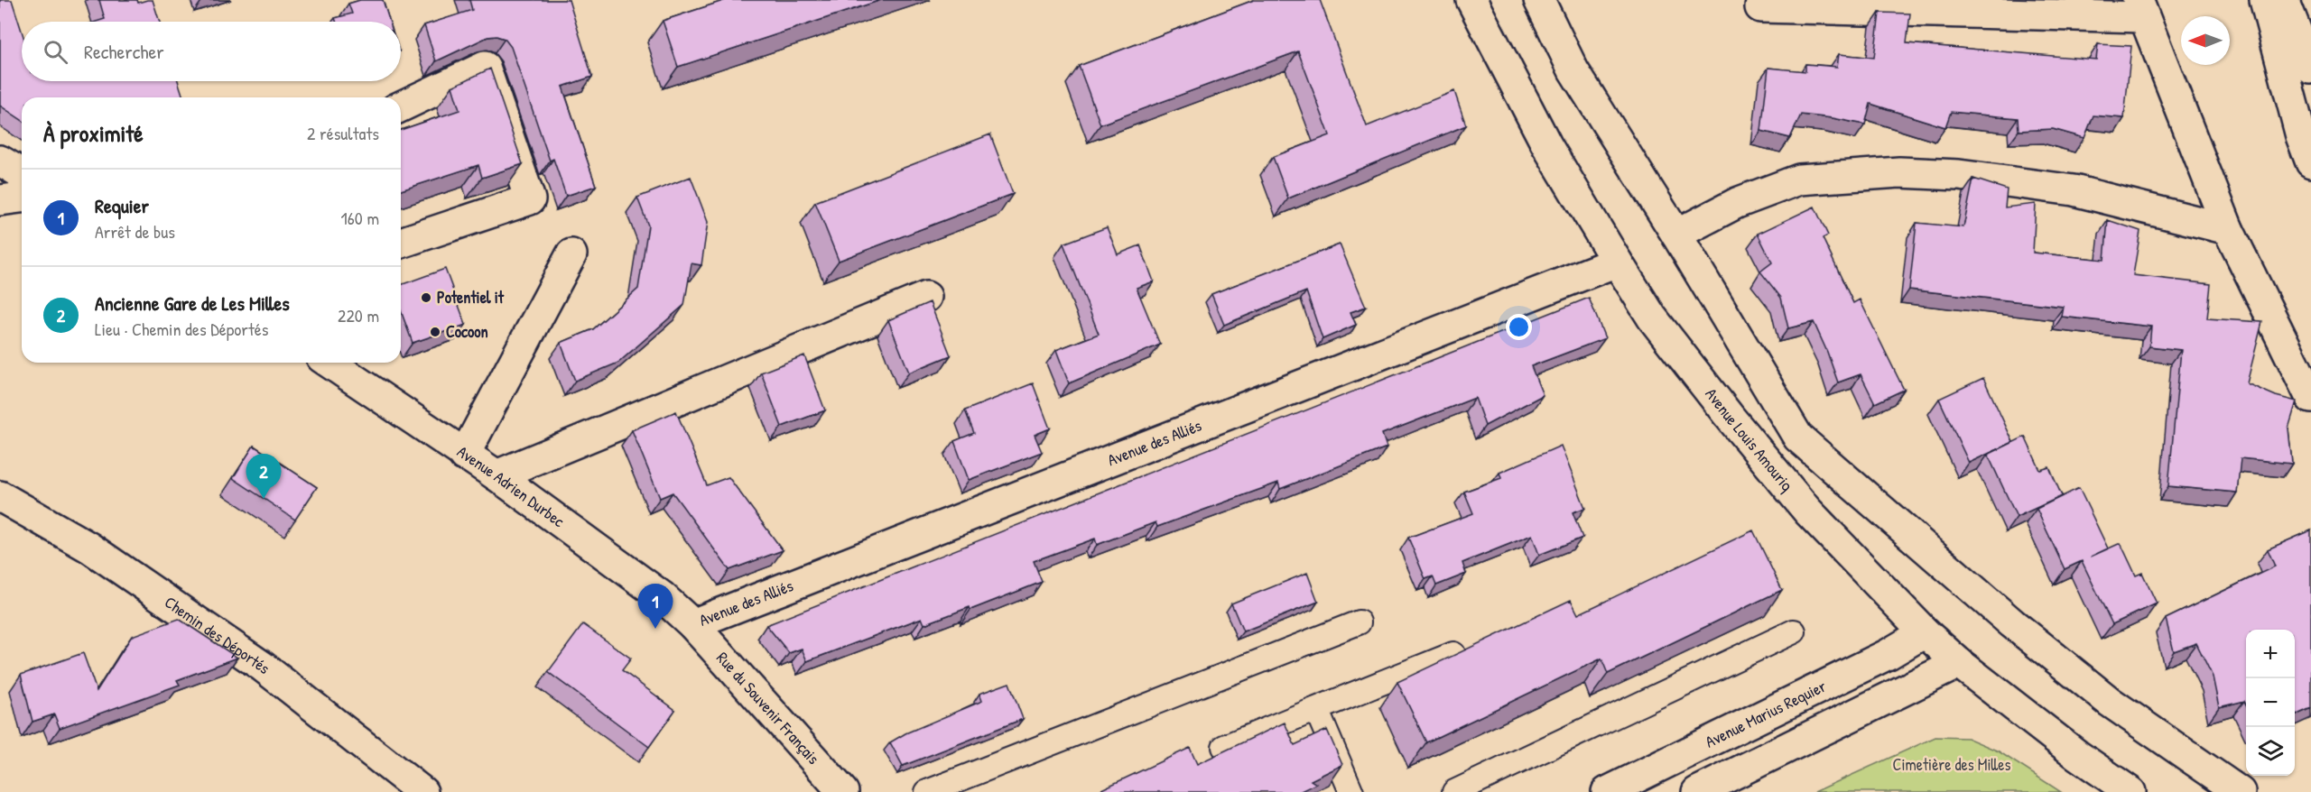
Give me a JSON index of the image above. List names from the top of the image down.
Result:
{
  "streets": {
    "main road": [
      "Avenue Louis Amouriq",
      "Avenue des Alliés",
      "Avenue Adrien Durbec",
      "Chemin des Déportés",
      "Rue du Souvenir Français",
      "Avenue Marius Requier"
    ]
  },
  "crossings": [
    ["Avenue Louis Amouriq", "Avenue des Alliés"],
    ["Avenue Louis Amouriq", "Avenue Marius Requier"],
    ["Avenue des Alliés", "Avenue Adrien Durbec"],
    ["Avenue des Alliés", "Rue du Souvenir Français"],
    ["Avenue Adrien Durbec", "Rue du Souvenir Français"]
  ],
  "parks": ["Cimetière des Milles"],
  "places": ["Potentiel it", "Cocoon"],
  "north": "left",
  "page": {
    "search": "Rechercher",
    "heading": ["À proximité", "2 résultats"],
    "list": [
      {
        "mark": "1",
        "name": "Requier",
        "note": "Arrêt de bus",
        "value": "160 m"
      },
      {
        "mark": "2",
        "name": "Ancienne Gare de Les Milles",
        "note": "Lieu · Chemin des Déportés",
        "value": "220 m"
      }
    ],
    "pins": ["2", "1"],
    "map_buttons": ["+", "−"]
  }
}
